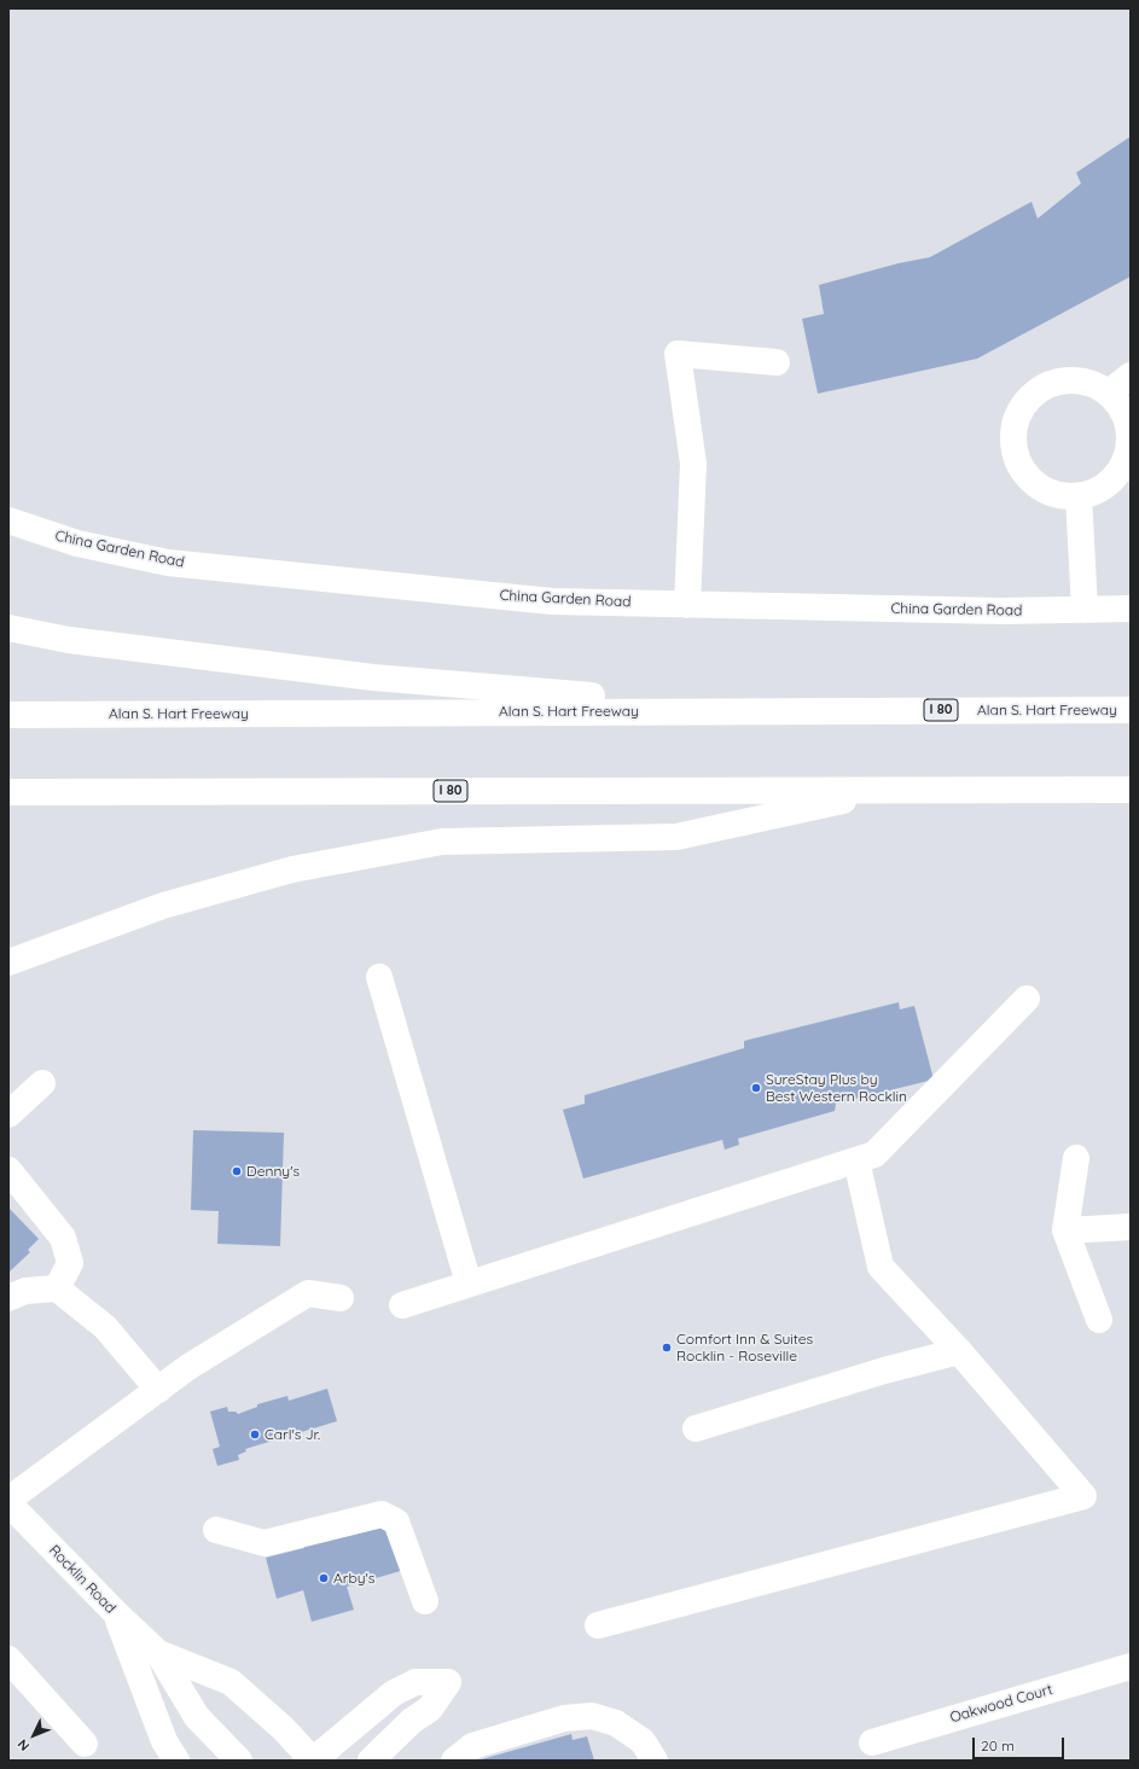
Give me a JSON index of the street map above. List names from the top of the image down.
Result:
{
  "streets": {
    "main road": [
      "China Garden Road",
      "I 80",
      "Alan S. Hart Freeway",
      "Rocklin Road",
      "Oakwood Court"
    ]
  },
  "places": [
    "SureStay Plus by Best Western Rocklin",
    "Denny's",
    "Comfort Inn & Suites Rocklin - Roseville",
    "Carl's Jr.",
    "Arby's"
  ],
  "scale_bar": "20 m",
  "north": "bottom left"
}
